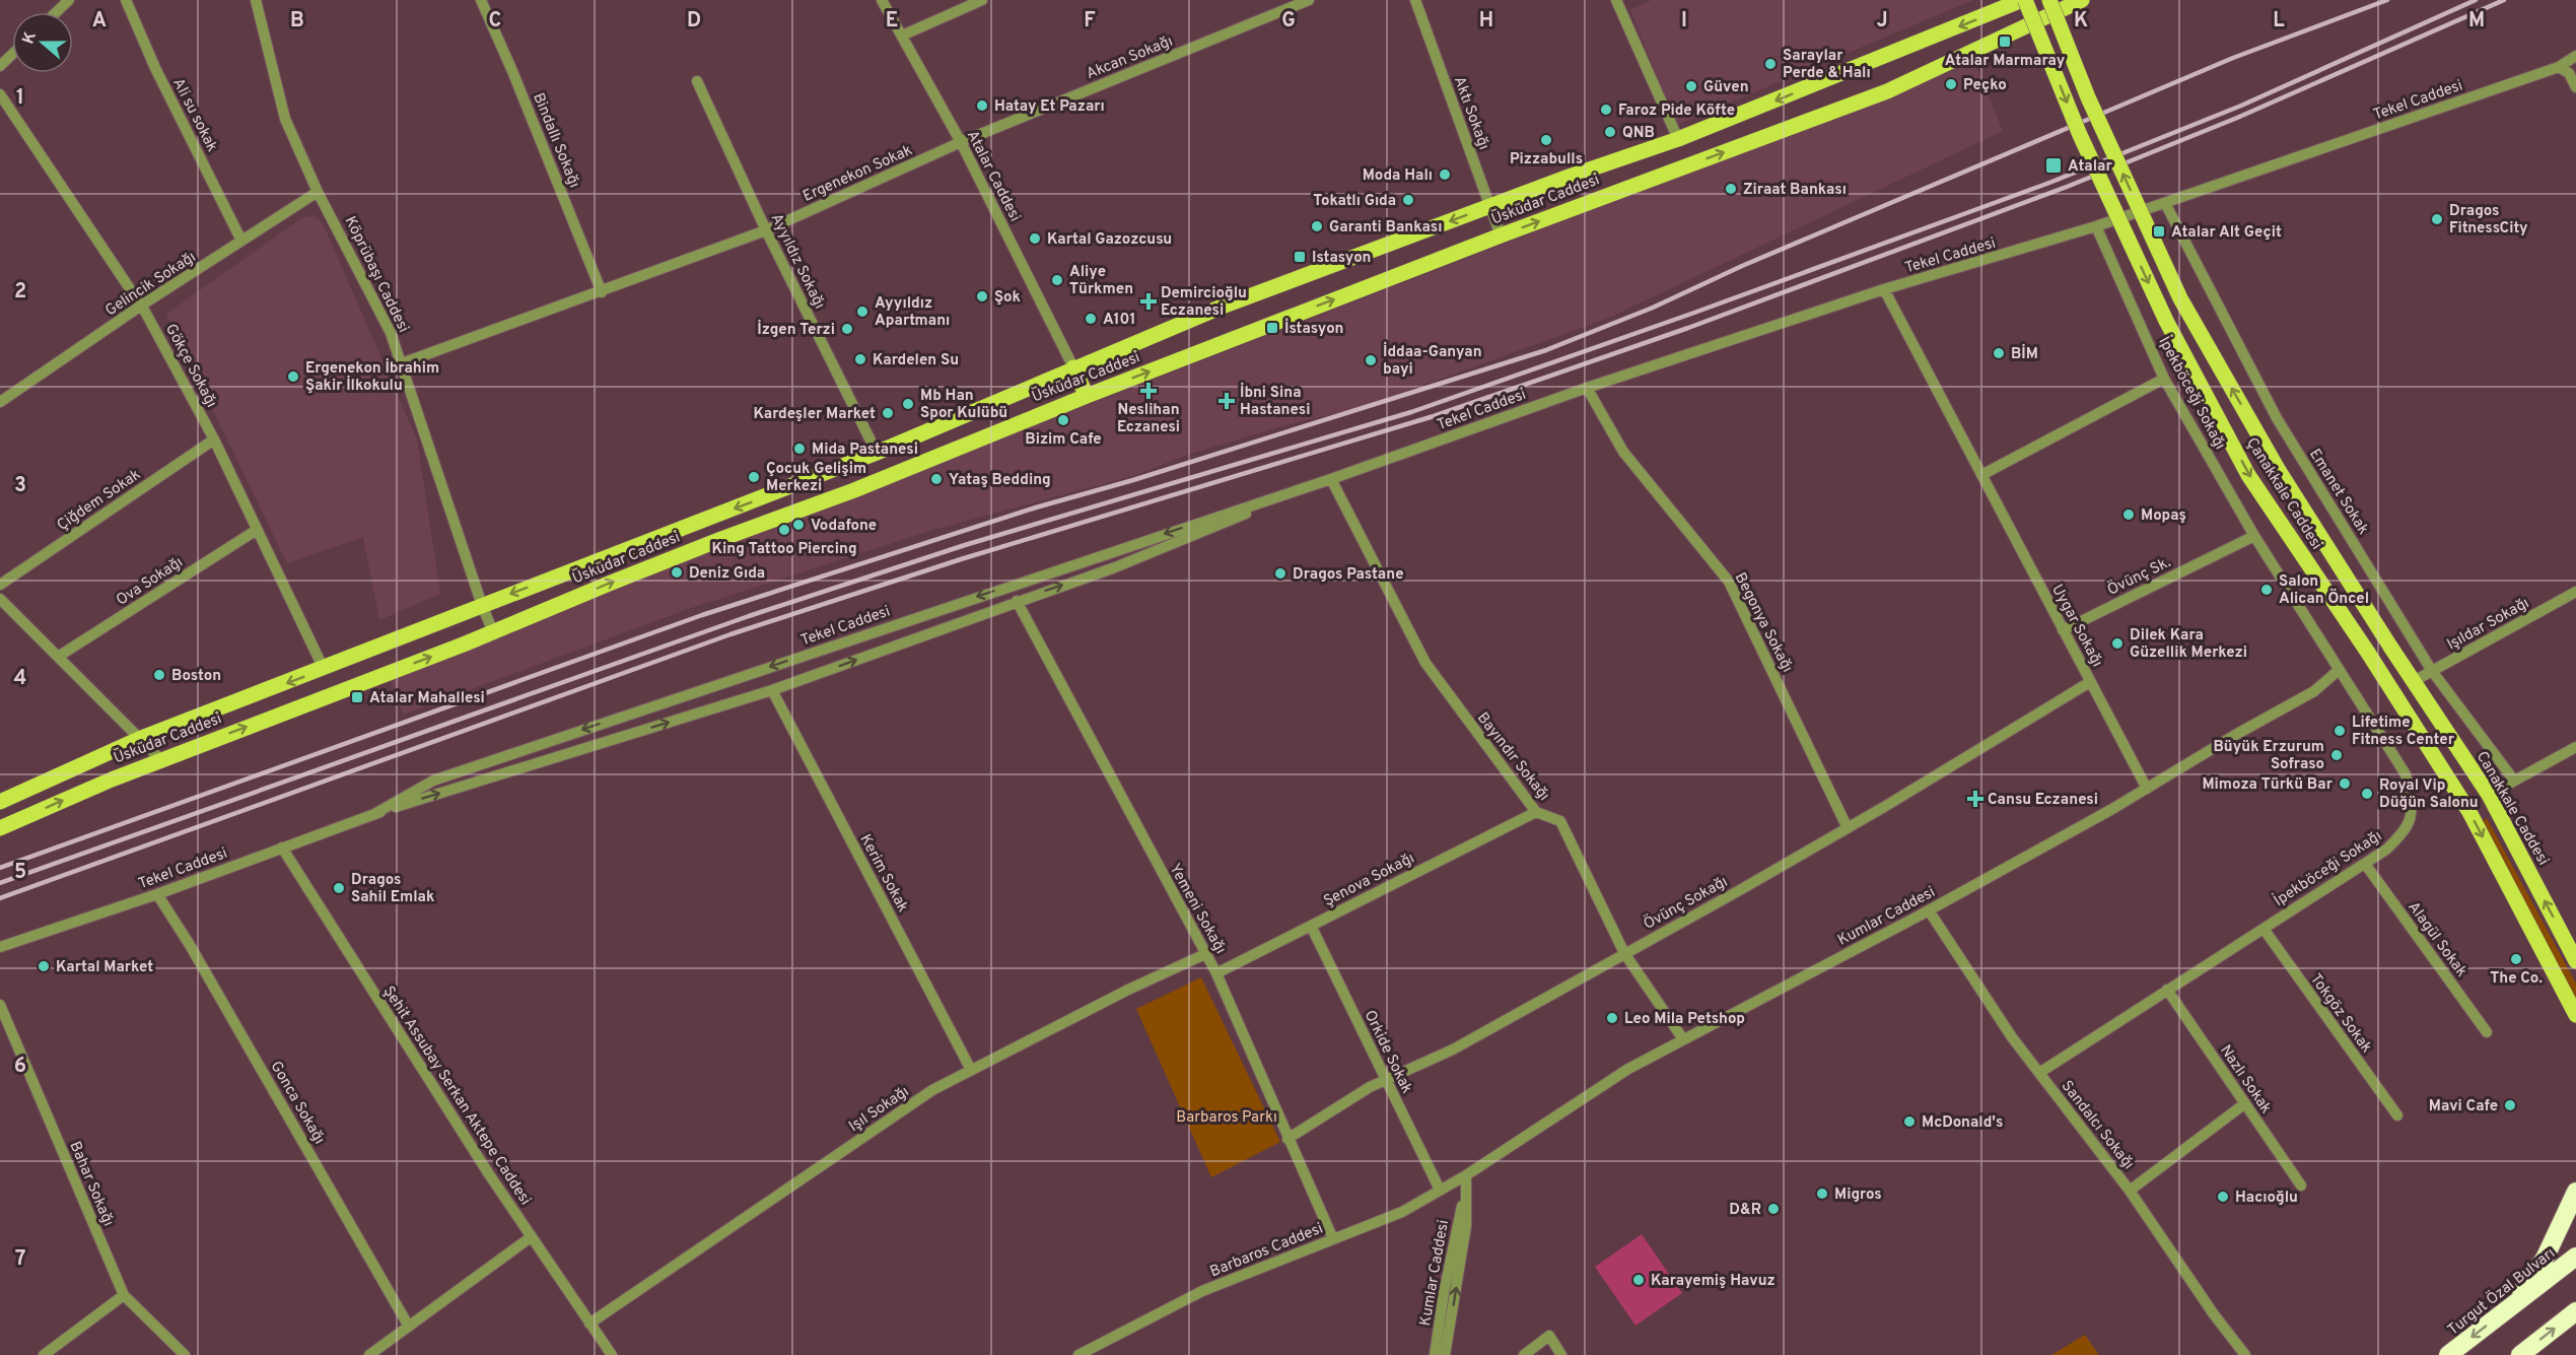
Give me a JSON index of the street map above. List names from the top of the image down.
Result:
{
  "streets": {
    "highway": ["Turgut Özal Bulvarı"],
    "main road": ["Üsküdar Caddesi", "Çanakkale Caddesi", "Canakkale Caddesi"],
    "street": [
      "Akcan Sokağı",
      "Tekel Caddesi",
      "Aktı Sokağı",
      "Ali su sokak",
      "Bindallı Sokağı",
      "Ergenekon Sokak",
      "Atalar Caddesi",
      "Ayyıldız Sokağı",
      "Köprübaşı Caddesi",
      "Gelincik Sokağı",
      "Gökçe Sokağı",
      "İpekböceği Sokağı",
      "Emanet Sokak",
      "Çiğdem Sokak",
      "Övünç Sk.",
      "Ova Sokağı",
      "Begonya Sokağı",
      "Işıldar Sokağı",
      "Uygar Sokağı",
      "Bayındır Sokağı",
      "Kerim Sokak",
      "Şenova Sokağı",
      "Övünç Sokağı",
      "Yemeni Sokağı",
      "Kumlar Caddesi",
      "Alagül Sokak",
      "Tokgöz Sokak",
      "Orkide Sokak",
      "Nazlı Sokak",
      "Şehit Assubay Serkan Aktepe Caddesi",
      "Gonca Sokağı",
      "Işıl Sokağı",
      "Sandalcı Sokağı",
      "Bahar Sokağı",
      "Barbaros Caddesi"
    ]
  },
  "crossings": [
    ["Akcan Sokağı", "Ergenekon Sokak"],
    ["Akcan Sokağı", "Atalar Caddesi"],
    ["Tekel Caddesi", "İpekböceği Sokağı"],
    ["Tekel Caddesi", "Emanet Sokak"],
    ["Tekel Caddesi", "Begonya Sokağı"],
    ["Tekel Caddesi", "Uygar Sokağı"],
    ["Tekel Caddesi", "Bayındır Sokağı"],
    ["Tekel Caddesi", "Kerim Sokak"],
    ["Tekel Caddesi", "Yemeni Sokağı"],
    ["Tekel Caddesi", "Şehit Assubay Serkan Aktepe Caddesi"],
    ["Tekel Caddesi", "Gonca Sokağı"],
    ["Aktı Sokağı", "Üsküdar Caddesi"],
    ["Ali su sokak", "Gelincik Sokağı"],
    ["Bindallı Sokağı", "Ergenekon Sokak"],
    ["Ergenekon Sokak", "Atalar Caddesi"],
    ["Ergenekon Sokak", "Ayyıldız Sokağı"],
    ["Ergenekon Sokak", "Köprübaşı Caddesi"],
    ["Atalar Caddesi", "Üsküdar Caddesi"],
    ["Üsküdar Caddesi", "Ayyıldız Sokağı"],
    ["Üsküdar Caddesi", "Köprübaşı Caddesi"],
    ["Üsküdar Caddesi", "Gökçe Sokağı"],
    ["Üsküdar Caddesi", "Çanakkale Caddesi"],
    ["Köprübaşı Caddesi", "Gelincik Sokağı"],
    ["Gelincik Sokağı", "Gökçe Sokağı"],
    ["Gökçe Sokağı", "Çiğdem Sokak"],
    ["Gökçe Sokağı", "Ova Sokağı"],
    ["İpekböceği Sokağı", "Övünç Sk."],
    ["İpekböceği Sokağı", "Kumlar Caddesi"],
    ["İpekböceği Sokağı", "Alagül Sokak"],
    ["İpekböceği Sokağı", "Tokgöz Sokak"],
    ["İpekböceği Sokağı", "Nazlı Sokak"],
    ["İpekböceği Sokağı", "Sandalcı Sokağı"],
    ["Emanet Sokak", "Işıldar Sokağı"],
    ["Çanakkale Caddesi", "Canakkale Caddesi"],
    ["Övünç Sk.", "Uygar Sokağı"],
    ["Begonya Sokağı", "Övünç Sokağı"],
    ["Işıldar Sokağı", "Canakkale Caddesi"],
    ["Uygar Sokağı", "Övünç Sokağı"],
    ["Uygar Sokağı", "Kumlar Caddesi"],
    ["Bayındır Sokağı", "Şenova Sokağı"],
    ["Bayındır Sokağı", "Övünç Sokağı"],
    ["Bayındır Sokağı", "Kumlar Caddesi"],
    ["Kerim Sokak", "Işıl Sokağı"],
    ["Şenova Sokağı", "Yemeni Sokağı"],
    ["Şenova Sokağı", "Orkide Sokak"],
    ["Övünç Sokağı", "Yemeni Sokağı"],
    ["Övünç Sokağı", "Orkide Sokak"],
    ["Yemeni Sokağı", "Işıl Sokağı"],
    ["Yemeni Sokağı", "Barbaros Caddesi"],
    ["Kumlar Caddesi", "Sandalcı Sokağı"],
    ["Kumlar Caddesi", "Barbaros Caddesi"],
    ["Orkide Sokak", "Barbaros Caddesi"],
    ["Şehit Assubay Serkan Aktepe Caddesi", "Işıl Sokağı"]
  ],
  "one_way": ["Canakkale Caddesi", "Turgut Özal Bulvarı"],
  "parks": ["Barbaros Parkı"],
  "places": {
    "transit": [
      "Atalar Marmaray",
      "Atalar",
      "Atalar Alt Geçit",
      "Istasyon",
      "İstasyon",
      "Atalar Mahallesi"
    ],
    "other": [
      "Saraylar Perde & Halı",
      "Peçko",
      "Güven",
      "Hatay Et Pazarı",
      "Faroz Pide Köfte",
      "QNB",
      "Pizzabulls",
      "Moda Halı",
      "Ziraat Bankası",
      "Tokatlı Gıda",
      "Dragos FitnessCity",
      "Garanti Bankası",
      "Kartal Gazozcusu",
      "Aliye Türkmen",
      "Şok",
      "Ayyıldız Apartmanı",
      "A101",
      "İzgen Terzi",
      "BİM",
      "Kardelen Su",
      "İddaa-Ganyan bayi",
      "Ergenekon İbrahim Şakir İlkokulu",
      "Mb Han Spor Kulübü",
      "Kardeşler Market",
      "Bizim Cafe",
      "Mida Pastanesi",
      "Çocuk Gelişim Merkezi",
      "Yataş Bedding",
      "Mopaş",
      "Vodafone",
      "King Tattoo Piercing",
      "Deniz Gıda",
      "Dragos Pastane",
      "Salon Alican Öncel",
      "Dilek Kara Güzellik Merkezi",
      "Boston",
      "Lifetime Fitness Center",
      "Büyük Erzurum Sofraso",
      "Mimoza Türkü Bar",
      "Royal Vip Düğün Salonu",
      "Dragos Sahil Emlak",
      "The Co.",
      "Kartal Market",
      "Leo Mila Petshop",
      "Mavi Cafe",
      "McDonald's",
      "Migros",
      "Hacıoğlu",
      "D&R",
      "Karayemiş Havuz"
    ],
    "health": [
      "Demircioğlu Eczanesi",
      "Neslihan Eczanesi",
      "İbni Sina Hastanesi",
      "Cansu Eczanesi"
    ]
  },
  "north": "left",
  "grid": {
    "columns": [
      "A",
      "B",
      "C",
      "D",
      "E",
      "F",
      "G",
      "H",
      "I",
      "J",
      "K",
      "L",
      "M"
    ],
    "rows": [
      "1",
      "2",
      "3",
      "4",
      "5",
      "6",
      "7"
    ]
  }
}
